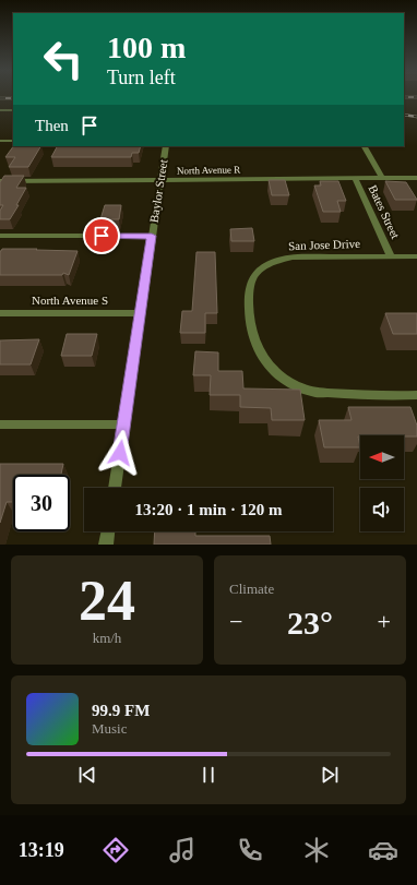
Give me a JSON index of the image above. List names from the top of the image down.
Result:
{
  "streets": {
    "street": [
      "North Avenue R",
      "Baylor Street",
      "Bates Street",
      "San Jose Drive",
      "North Avenue S"
    ]
  },
  "crossings": [
    ["North Avenue R", "Baylor Street"],
    ["North Avenue R", "Bates Street"],
    ["Baylor Street", "North Avenue S"],
    ["Bates Street", "San Jose Drive"]
  ],
  "north": "left",
  "page": {
    "turn": ["100 m", "Turn left"],
    "then": "Then",
    "limit": "30",
    "trip": "13:20 · 1 min · 120 m",
    "tile": [
      ["24", "km/h"],
      "Climate"
    ],
    "heat": ["−", "23°", "+"],
    "song": ["99.9 FM", "Music"],
    "tabs": "13:19"
  }
}
